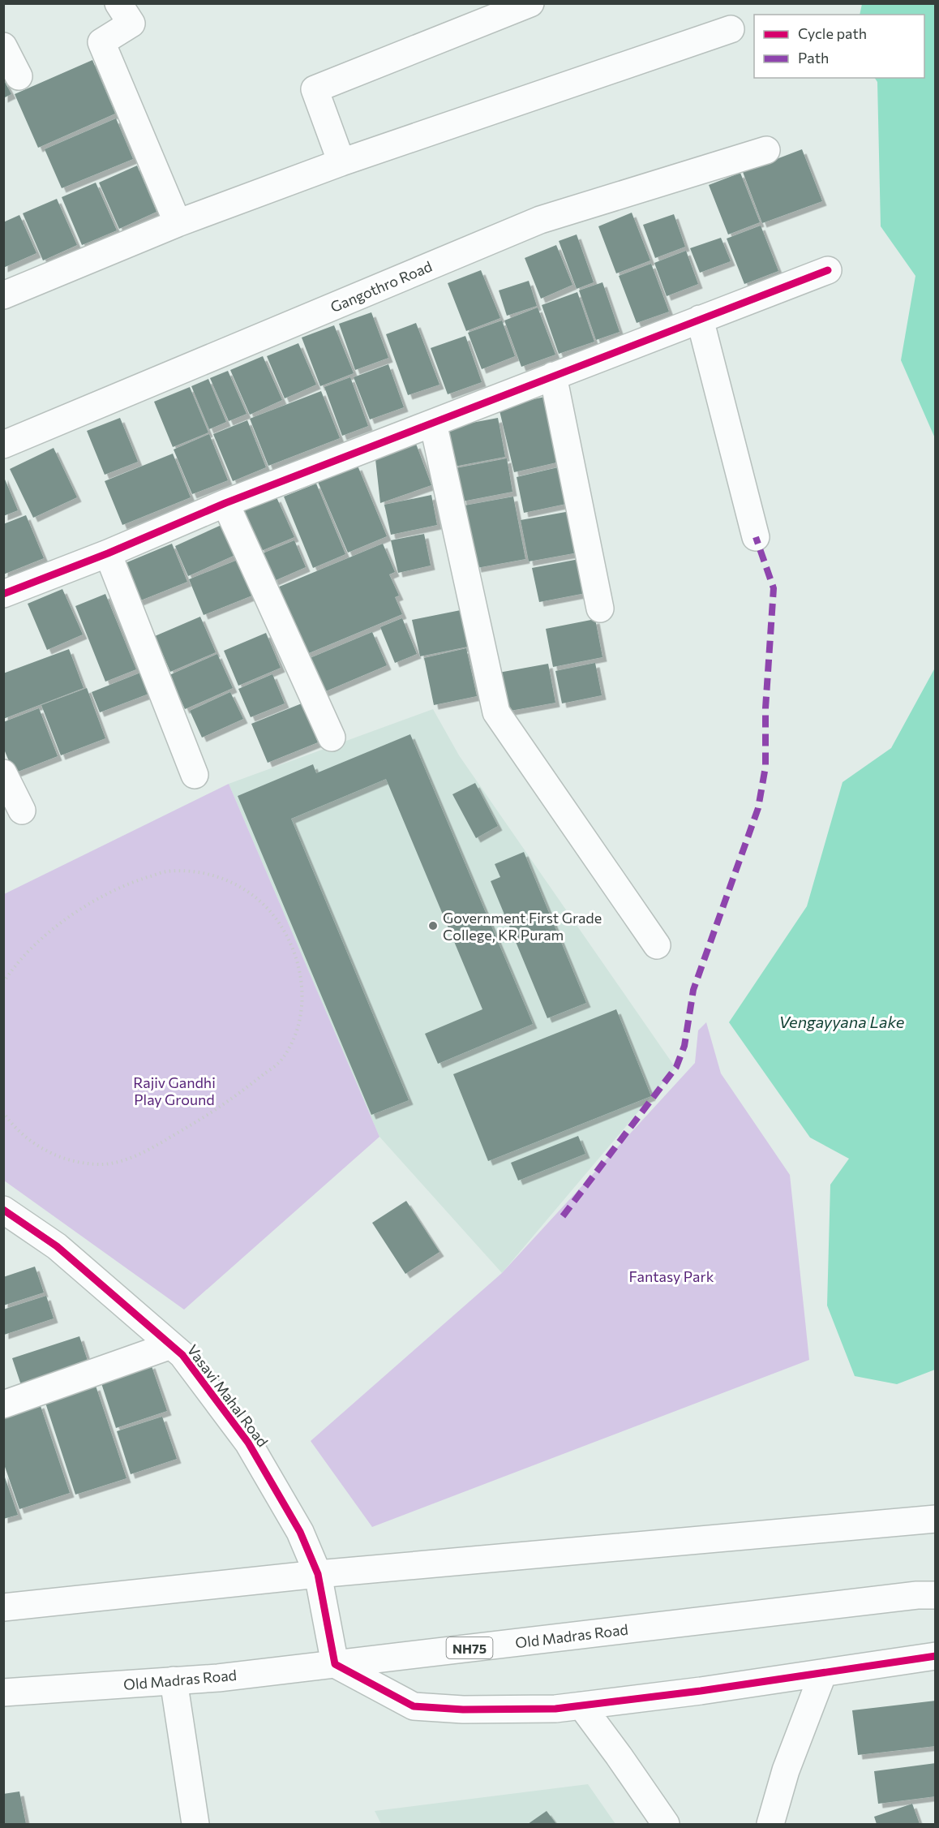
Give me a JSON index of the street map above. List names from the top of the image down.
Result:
{
  "streets": {
    "main road": [
      "Gangothro Road",
      "Vasavi Mahal Road",
      "Old Madras Road",
      "NH75"
    ]
  },
  "crossings": [
    ["Vasavi Mahal Road", "Old Madras Road"]
  ],
  "water": ["Vengayyana Lake"],
  "parks": ["Rajiv Gandhi Play Ground", "Fantasy Park"],
  "places": ["Government First Grade College, KR Puram"],
  "legend": ["Cycle path", "Path"]
}
